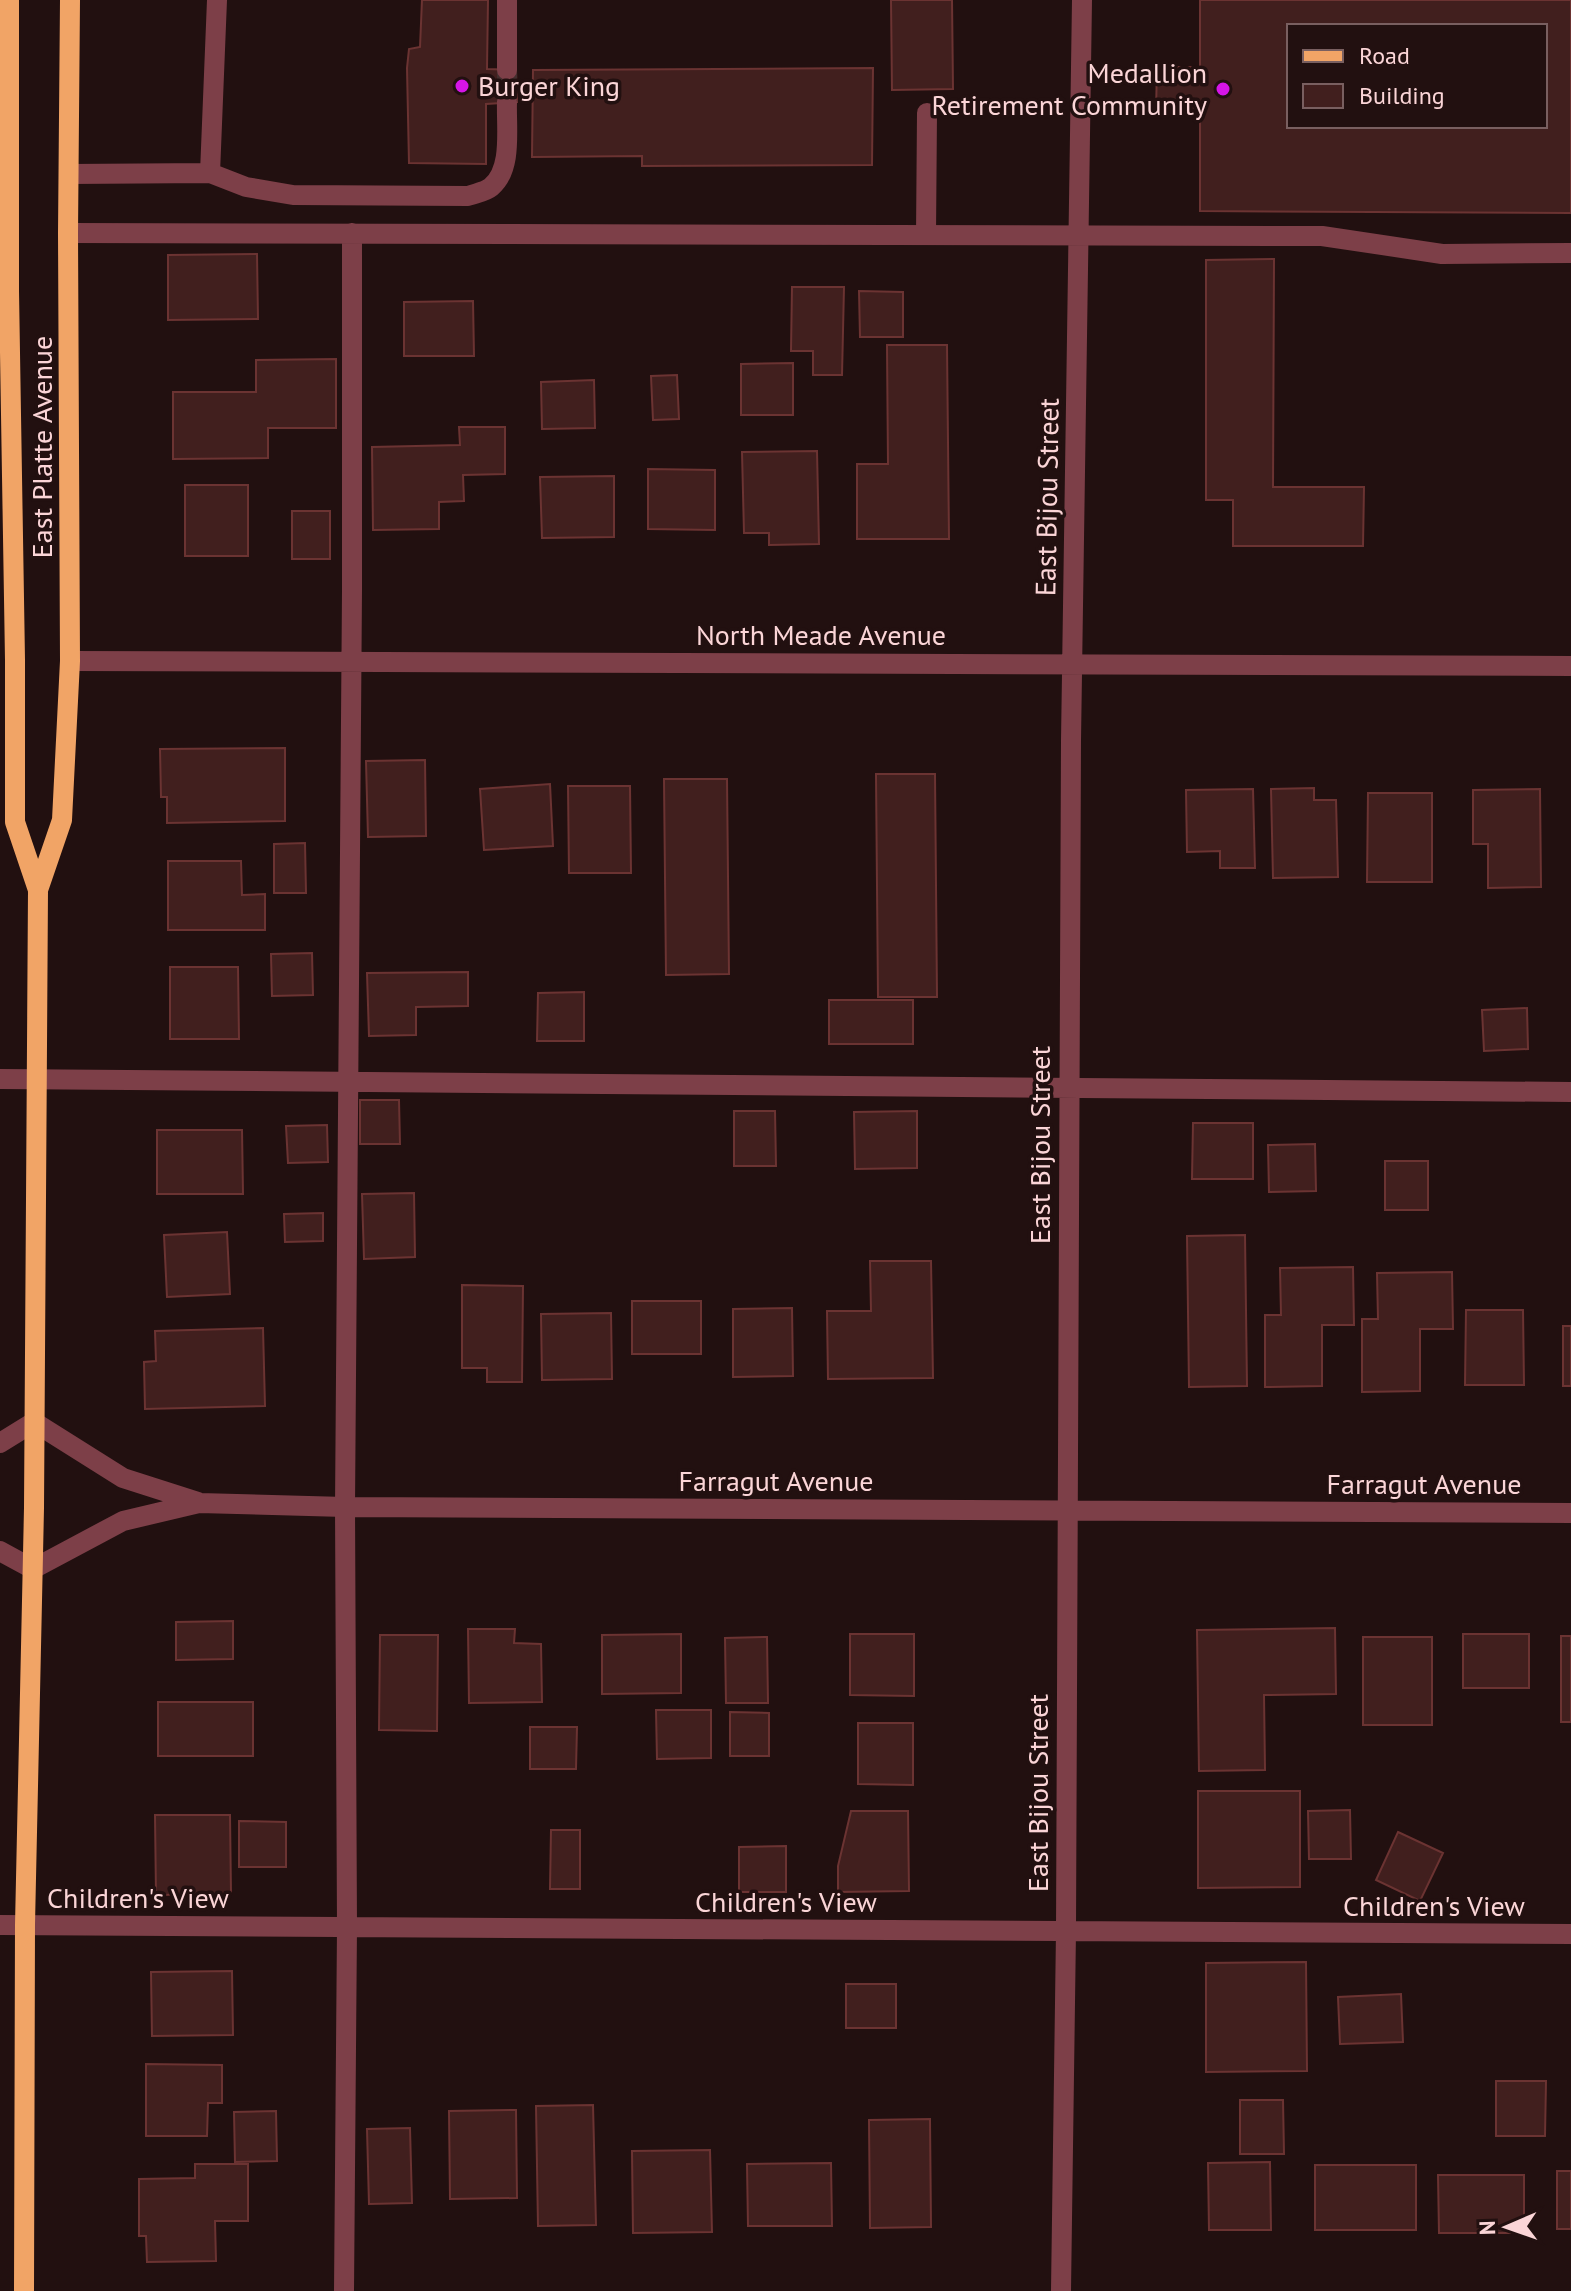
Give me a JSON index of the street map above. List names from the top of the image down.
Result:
{
  "streets": {
    "main road": ["East Platte Avenue"],
    "street": [
      "East Bijou Street",
      "North Meade Avenue",
      "Farragut Avenue",
      "Children's View"
    ]
  },
  "crossings": [
    ["East Platte Avenue", "North Meade Avenue"],
    ["East Platte Avenue", "Farragut Avenue"],
    ["East Platte Avenue", "Children's View"],
    ["East Bijou Street", "North Meade Avenue"],
    ["East Bijou Street", "Farragut Avenue"],
    ["East Bijou Street", "Children's View"]
  ],
  "places": ["Burger King", "Medallion Retirement Community"],
  "legend": ["Road", "Building"],
  "north": "left"
}
